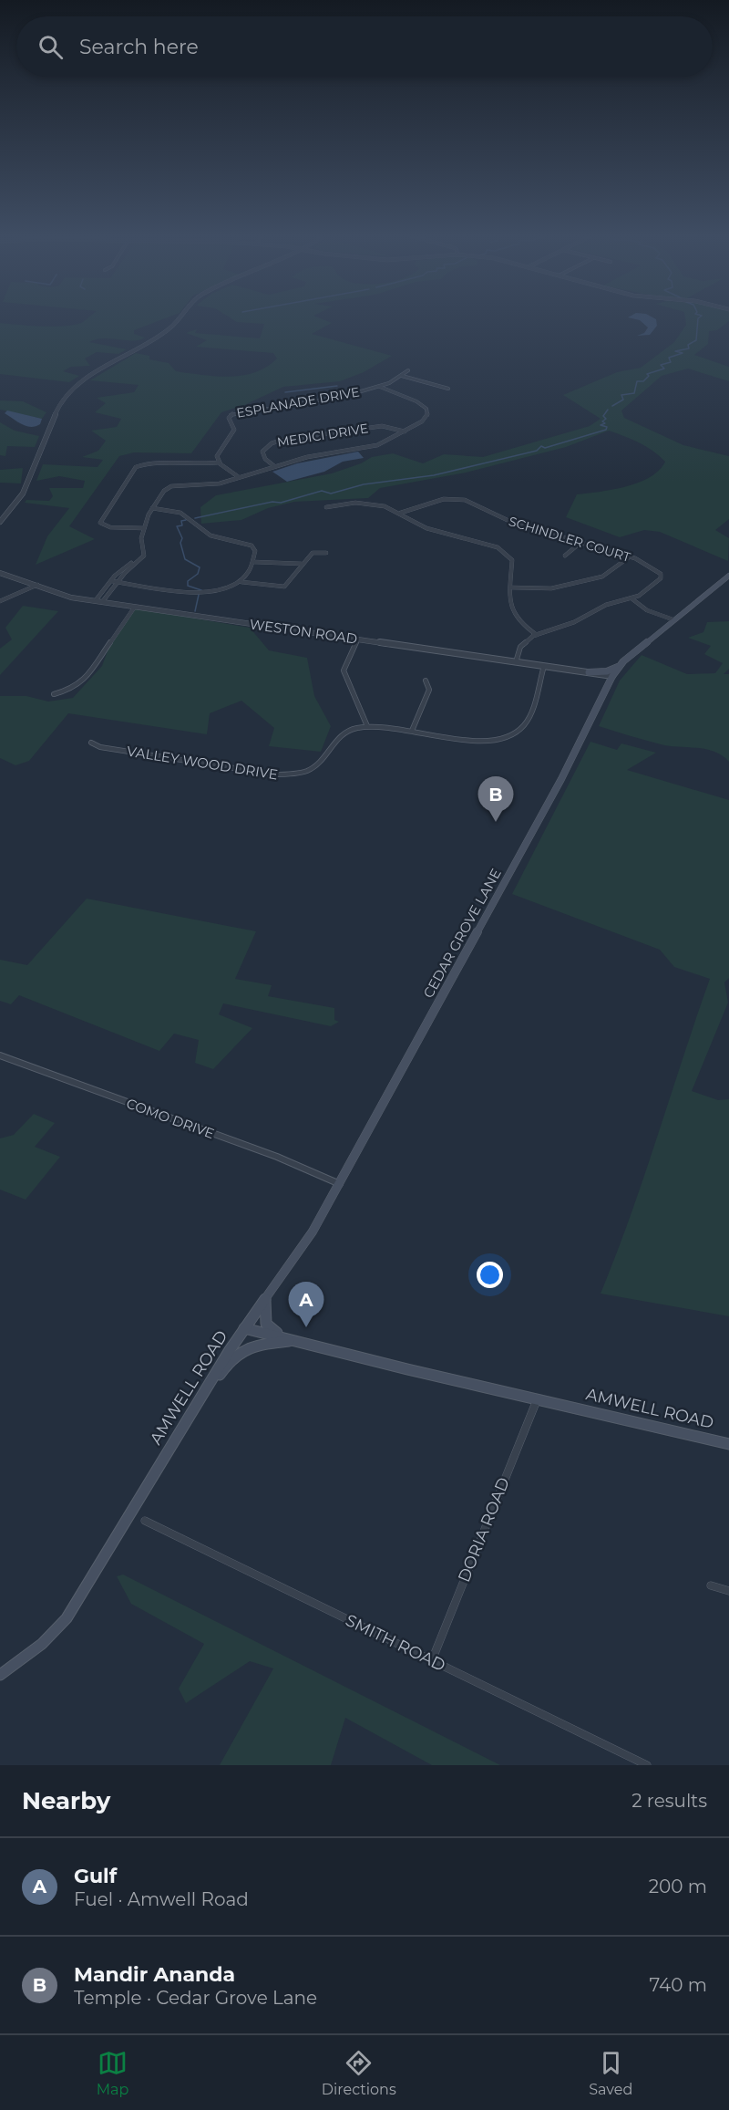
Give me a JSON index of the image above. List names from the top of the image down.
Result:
{
  "streets": {
    "main road": ["CEDAR GROVE LANE", "AMWELL ROAD"],
    "street": [
      "ESPLANADE DRIVE",
      "MEDICI DRIVE",
      "SCHINDLER COURT",
      "WESTON ROAD",
      "VALLEY WOOD DRIVE",
      "COMO DRIVE",
      "DORIA ROAD",
      "SMITH ROAD"
    ]
  },
  "crossings": [
    ["SCHINDLER COURT", "WESTON ROAD"],
    ["WESTON ROAD", "VALLEY WOOD DRIVE"],
    ["WESTON ROAD", "CEDAR GROVE LANE"],
    ["CEDAR GROVE LANE", "COMO DRIVE"],
    ["CEDAR GROVE LANE", "AMWELL ROAD"],
    ["AMWELL ROAD", "DORIA ROAD"],
    ["DORIA ROAD", "SMITH ROAD"]
  ],
  "page": {
    "search": "Search here",
    "pins": ["B", "A"],
    "heading": ["Nearby", "2 results"],
    "list": [
      {
        "mark": "A",
        "name": "Gulf",
        "note": "Fuel · Amwell Road",
        "value": "200 m"
      },
      {
        "mark": "B",
        "name": "Mandir Ananda",
        "note": "Temple · Cedar Grove Lane",
        "value": "740 m"
      }
    ],
    "nav": ["Map", "Directions", "Saved"]
  }
}
